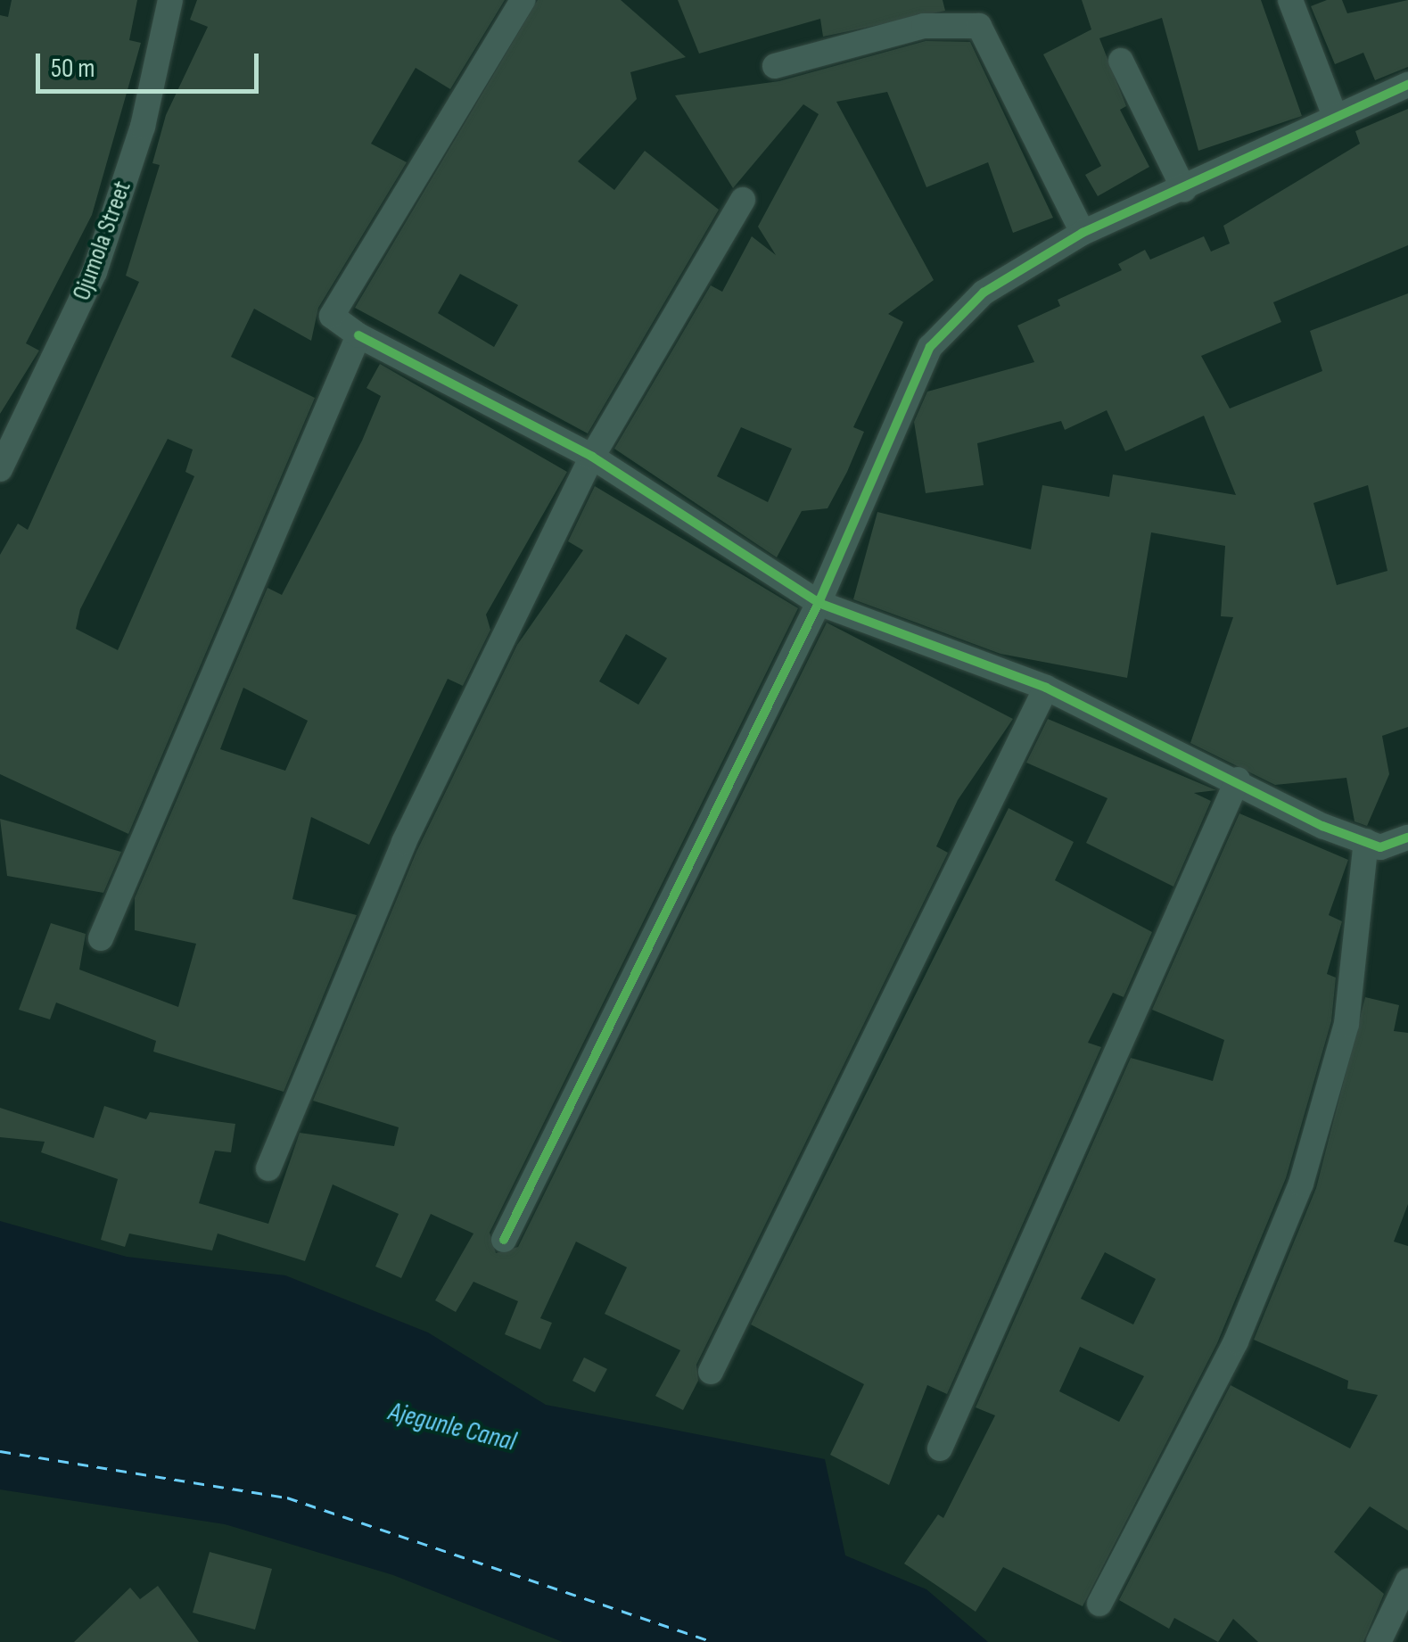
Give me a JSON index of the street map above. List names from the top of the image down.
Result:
{
  "streets": {
    "street": ["Ojumola Street"]
  },
  "water": ["Ajegunle Canal"],
  "scale_bar": "50 m"
}
